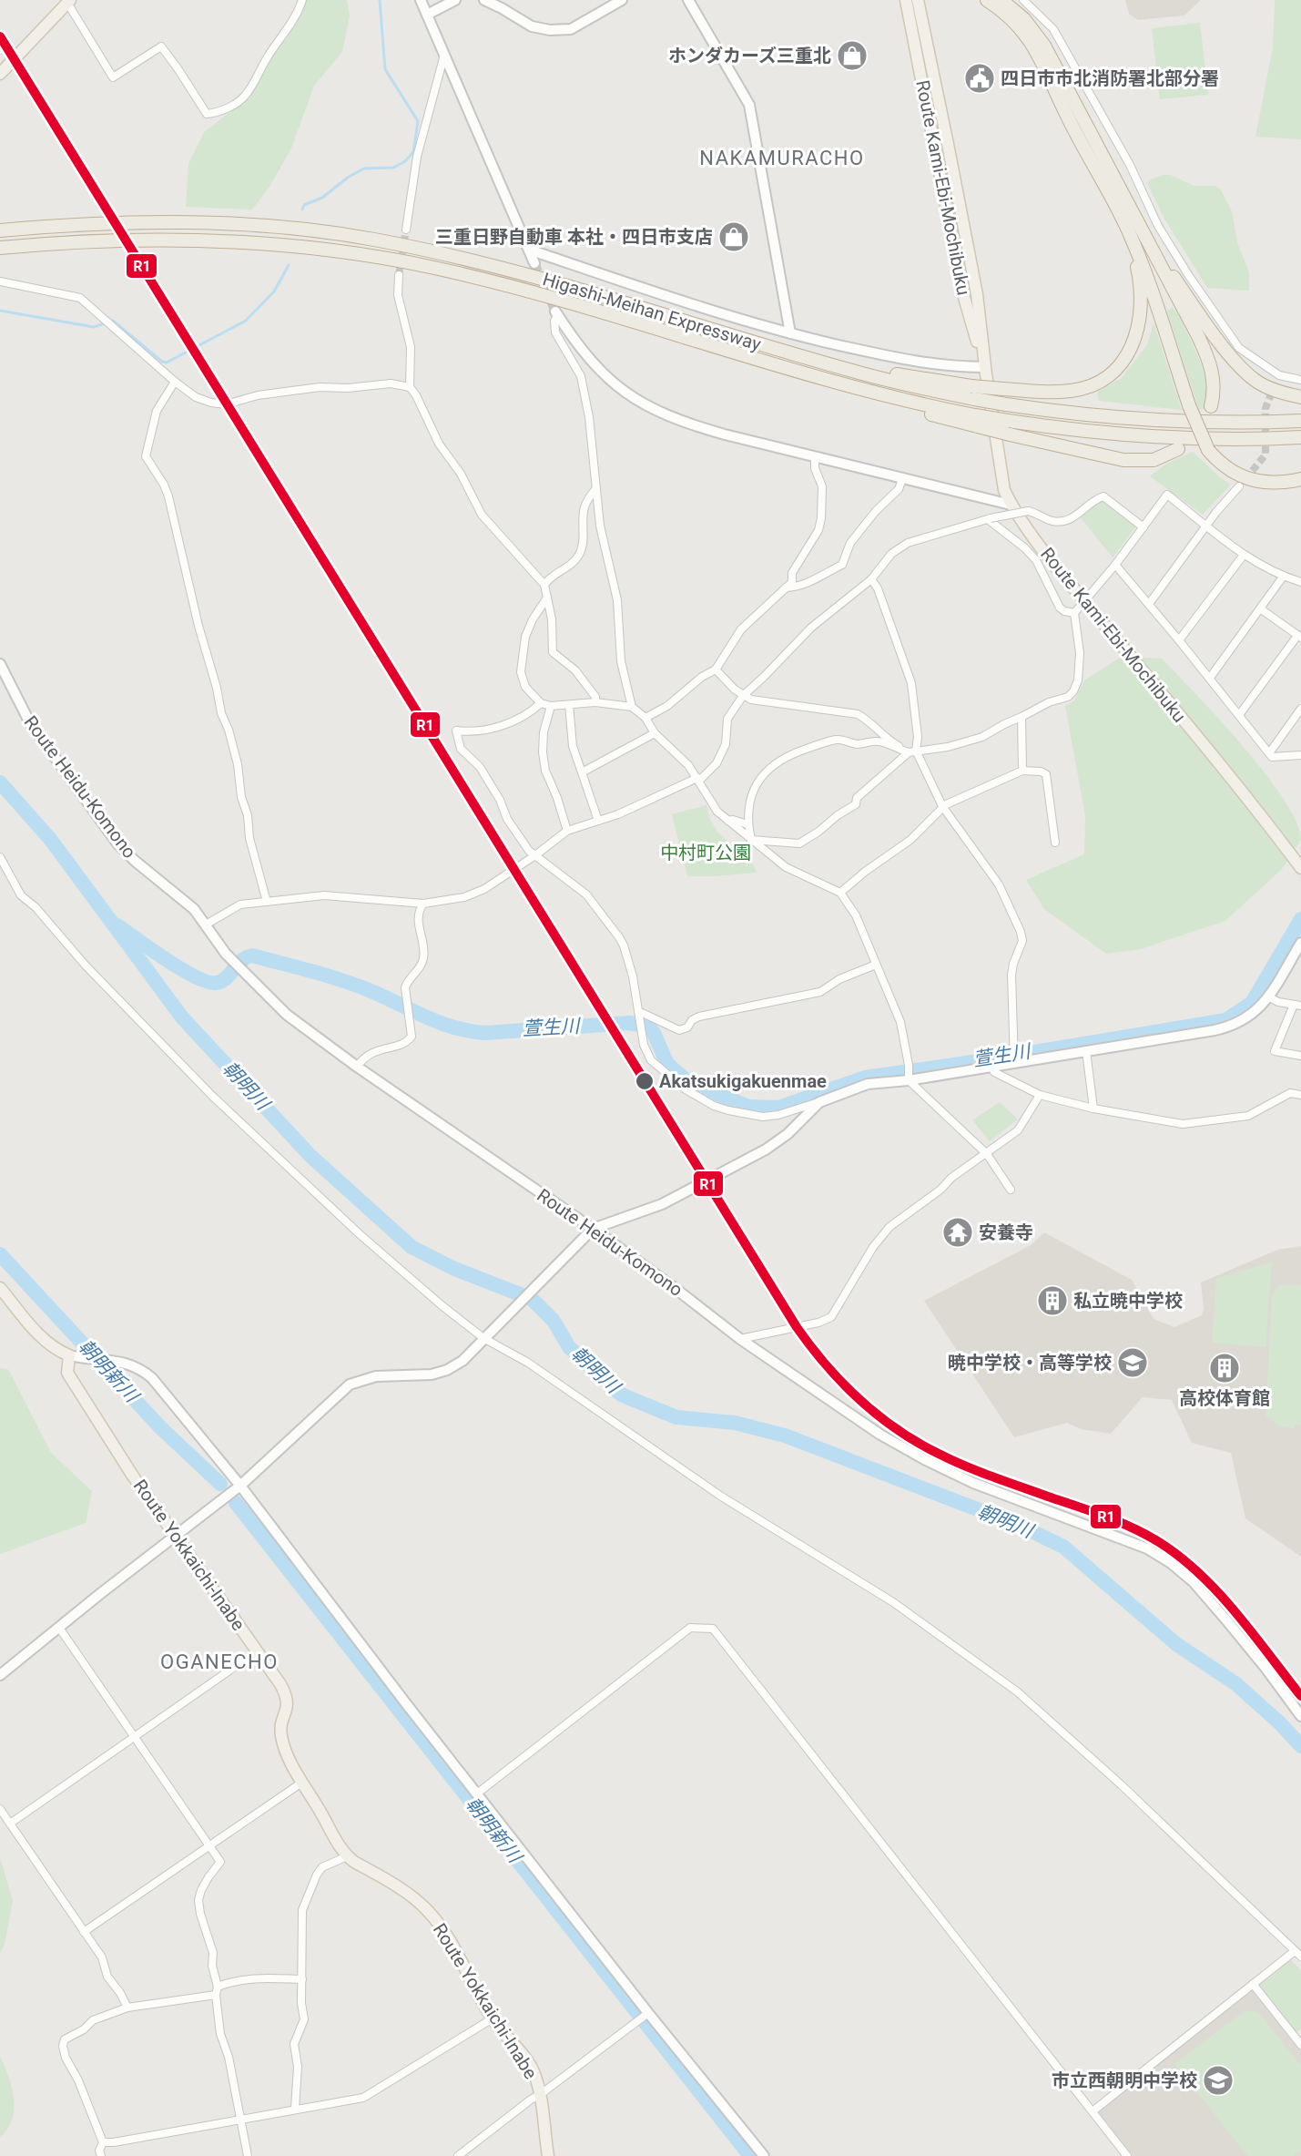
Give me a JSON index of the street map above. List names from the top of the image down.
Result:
{
  "streets": {
    "highway": ["Higashi-Meihan Expressway"],
    "main road": ["Route Kami-Ebi-Mochibuku", "Route Yokkaichi-Inabe"],
    "street": ["Route Heidu-Komono"]
  },
  "districts": ["NAKAMURACHO", "OGANECHO"],
  "water": ["萱生川", "朝明川", "朝明新川"],
  "parks": ["中村町公園"],
  "places": {
    "shop": ["ホンダカーズ三重北", "三重日野自動車 本社・四日市支店"],
    "public building": ["四日市市北消防署北部分署"],
    "other": ["Akatsukigakuenmae"],
    "temple": ["安養寺"],
    "building": ["私立暁中学校", "高校体育館"],
    "school or university": ["暁中学校・高等学校", "市立西朝明中学校"]
  },
  "lines": ["transit line R1"]
}
